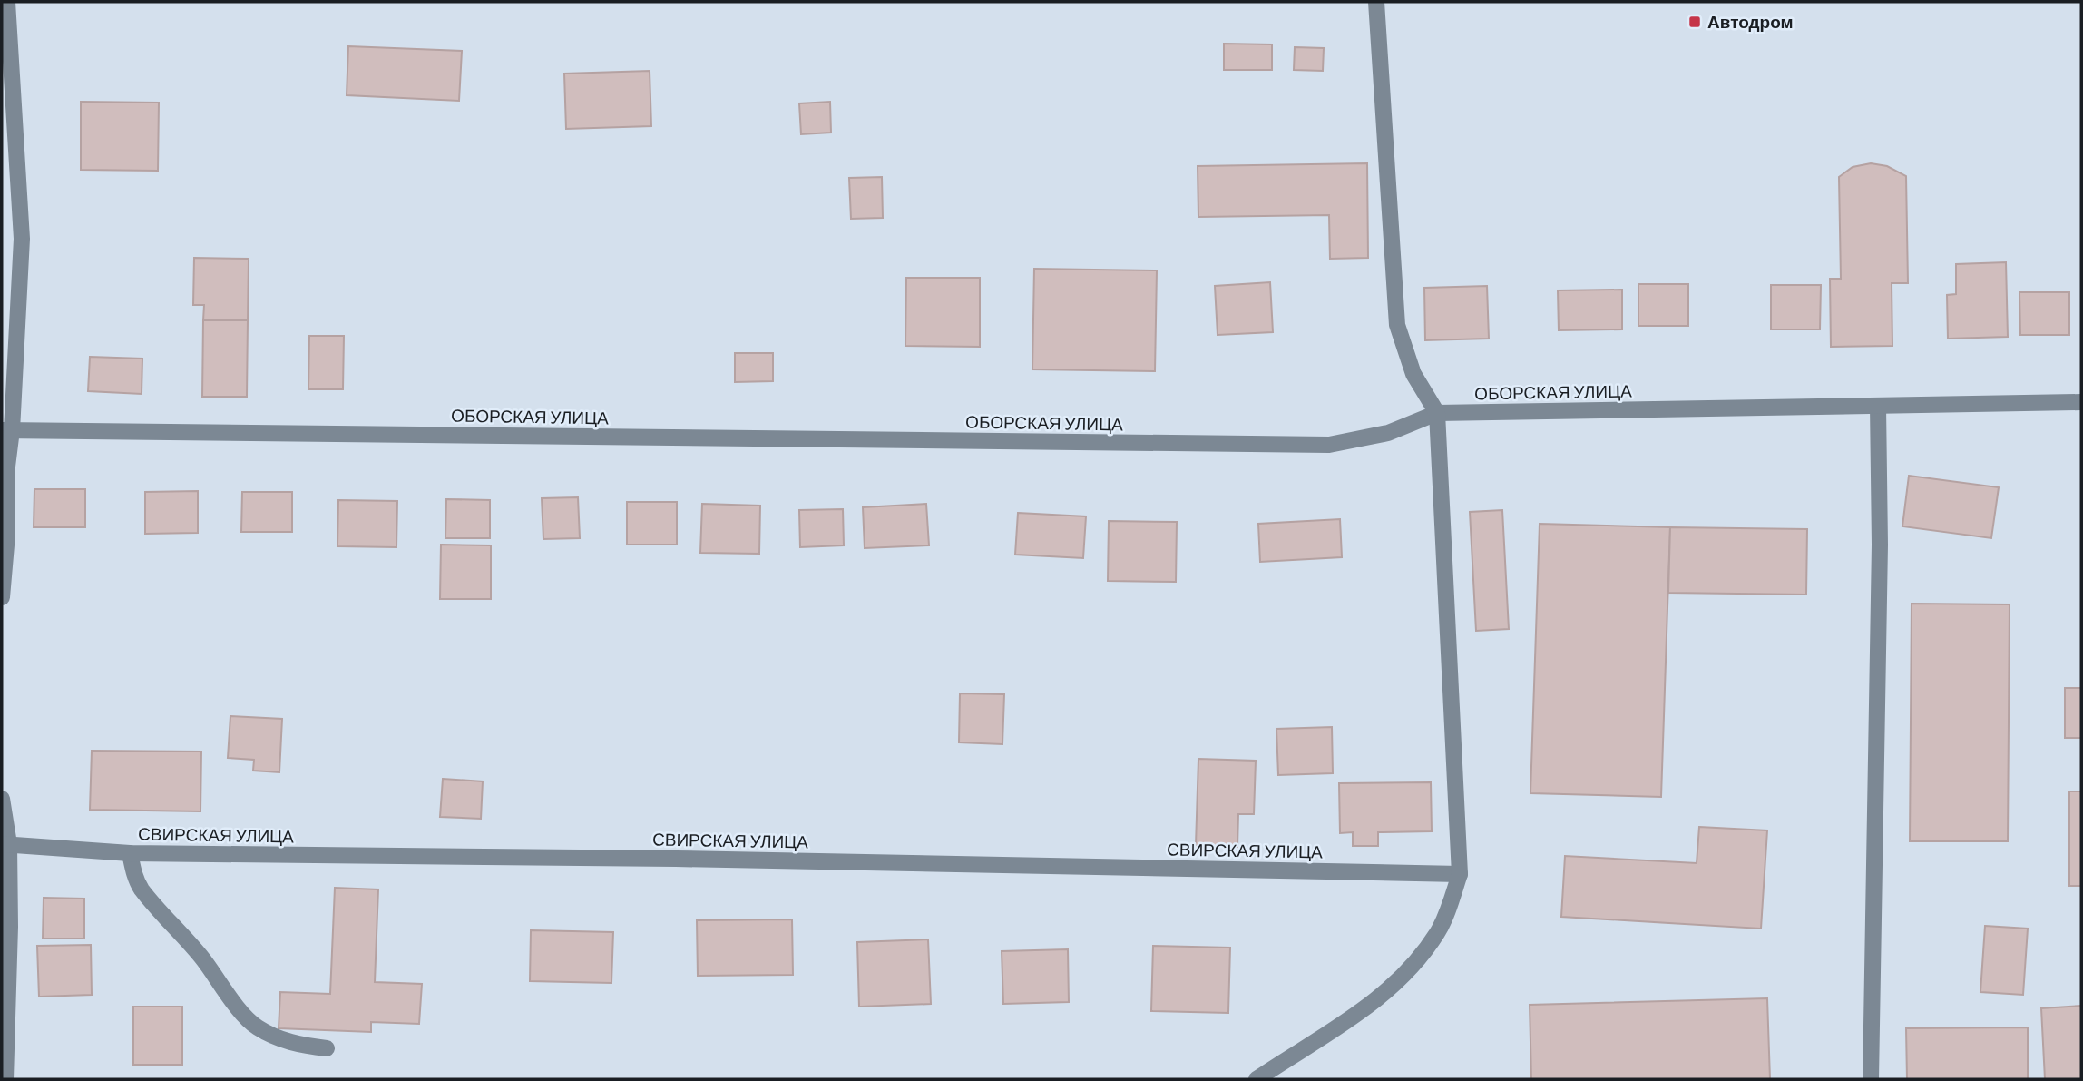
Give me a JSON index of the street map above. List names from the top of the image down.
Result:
{
  "streets": {
    "street": ["ОБОРСКАЯ УЛИЦА", "СВИРСКАЯ УЛИЦА"]
  },
  "places": {
    "transit": ["Автодром"]
  }
}
